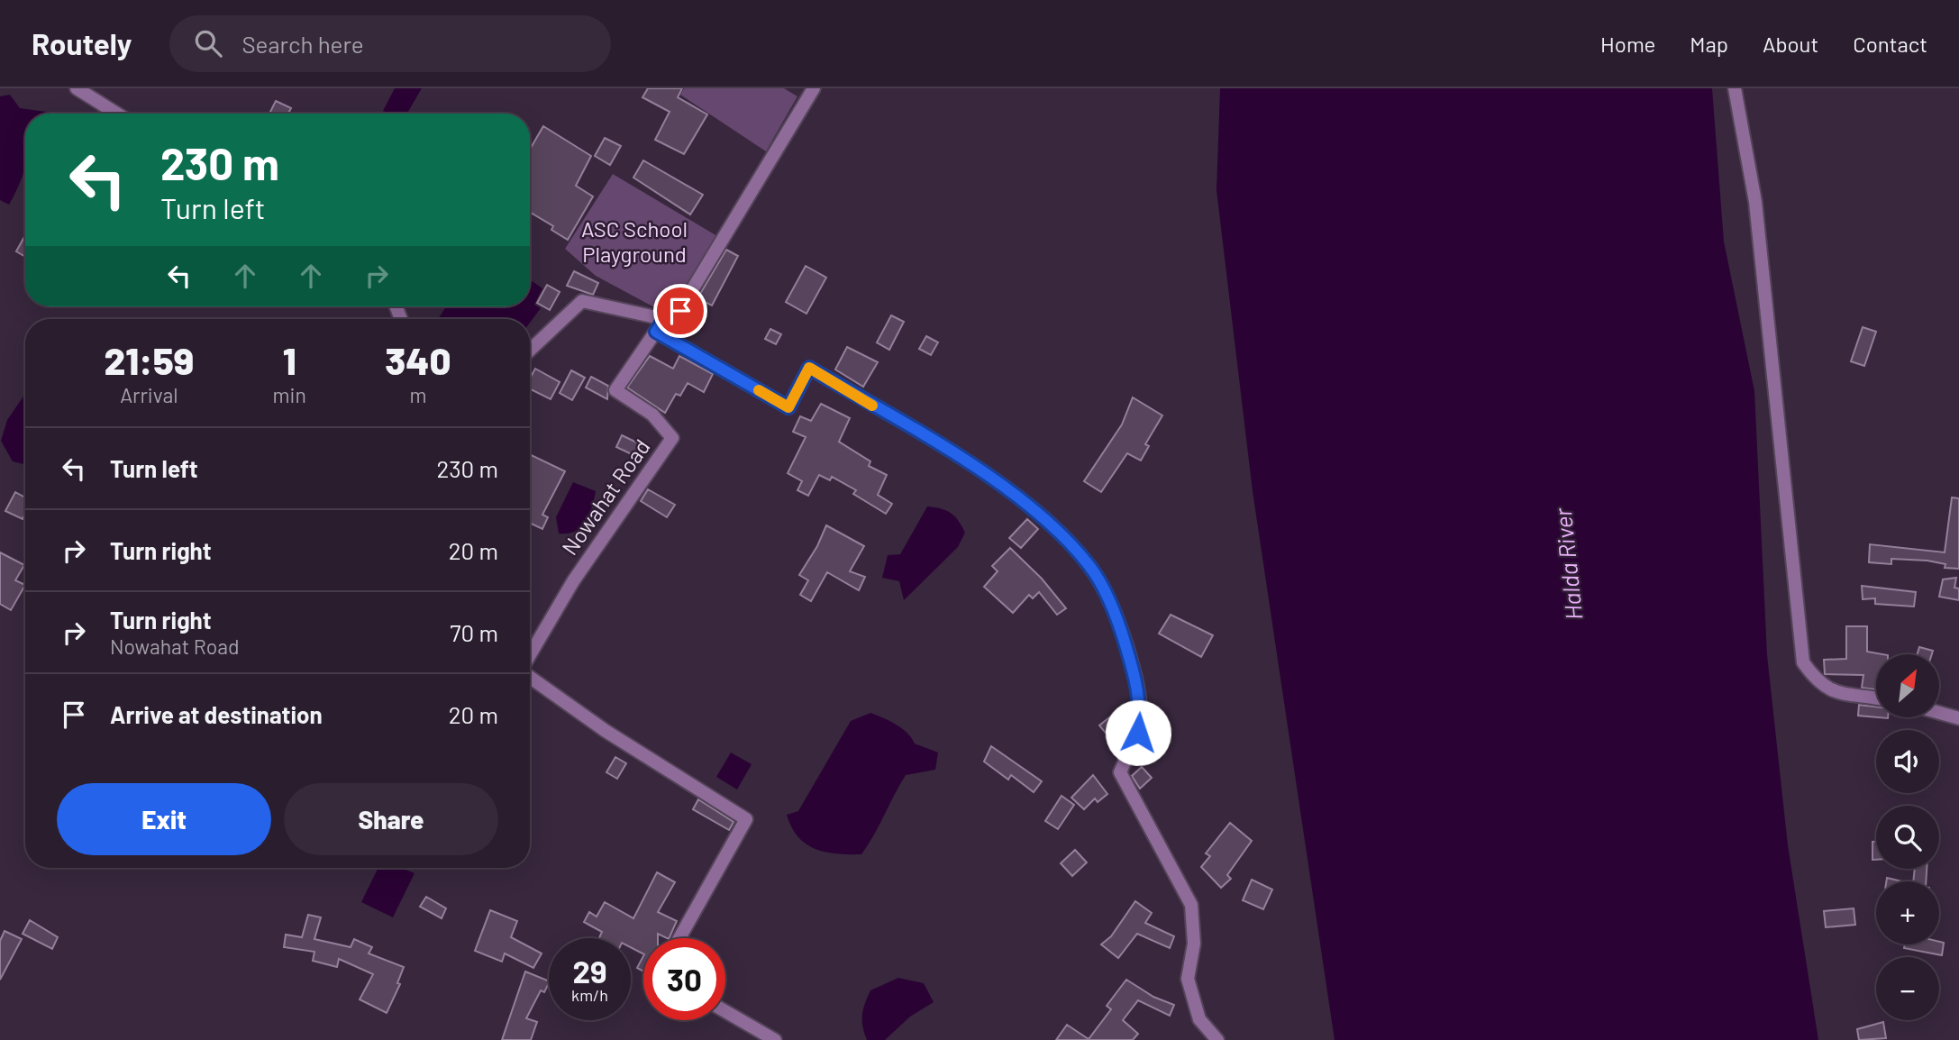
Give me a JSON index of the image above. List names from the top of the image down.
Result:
{
  "streets": {
    "street": ["Nowahat Road"]
  },
  "water": ["Halda River"],
  "parks": ["ASC School Playground"],
  "north": "top right",
  "page": {
    "header": "Routely",
    "search": "Search here",
    "nav": [
      "Home",
      "Map",
      "About",
      "Contact"
    ],
    "turn": ["230 m", "Turn left"],
    "eta": [
      "21:59",
      "Arrival",
      "1",
      "min",
      "340",
      "m"
    ],
    "list": [
      {
        "name": "Turn left",
        "value": "230 m"
      },
      {
        "name": "Turn right",
        "value": "20 m"
      },
      {
        "name": "Turn right",
        "note": "Nowahat Road",
        "value": "70 m"
      },
      {
        "name": "Arrive at destination",
        "value": "20 m"
      }
    ],
    "map_buttons": ["+", "−"],
    "buttons": ["Exit", "Share"],
    "speed": "29 km/h",
    "limit": "30"
  }
}
